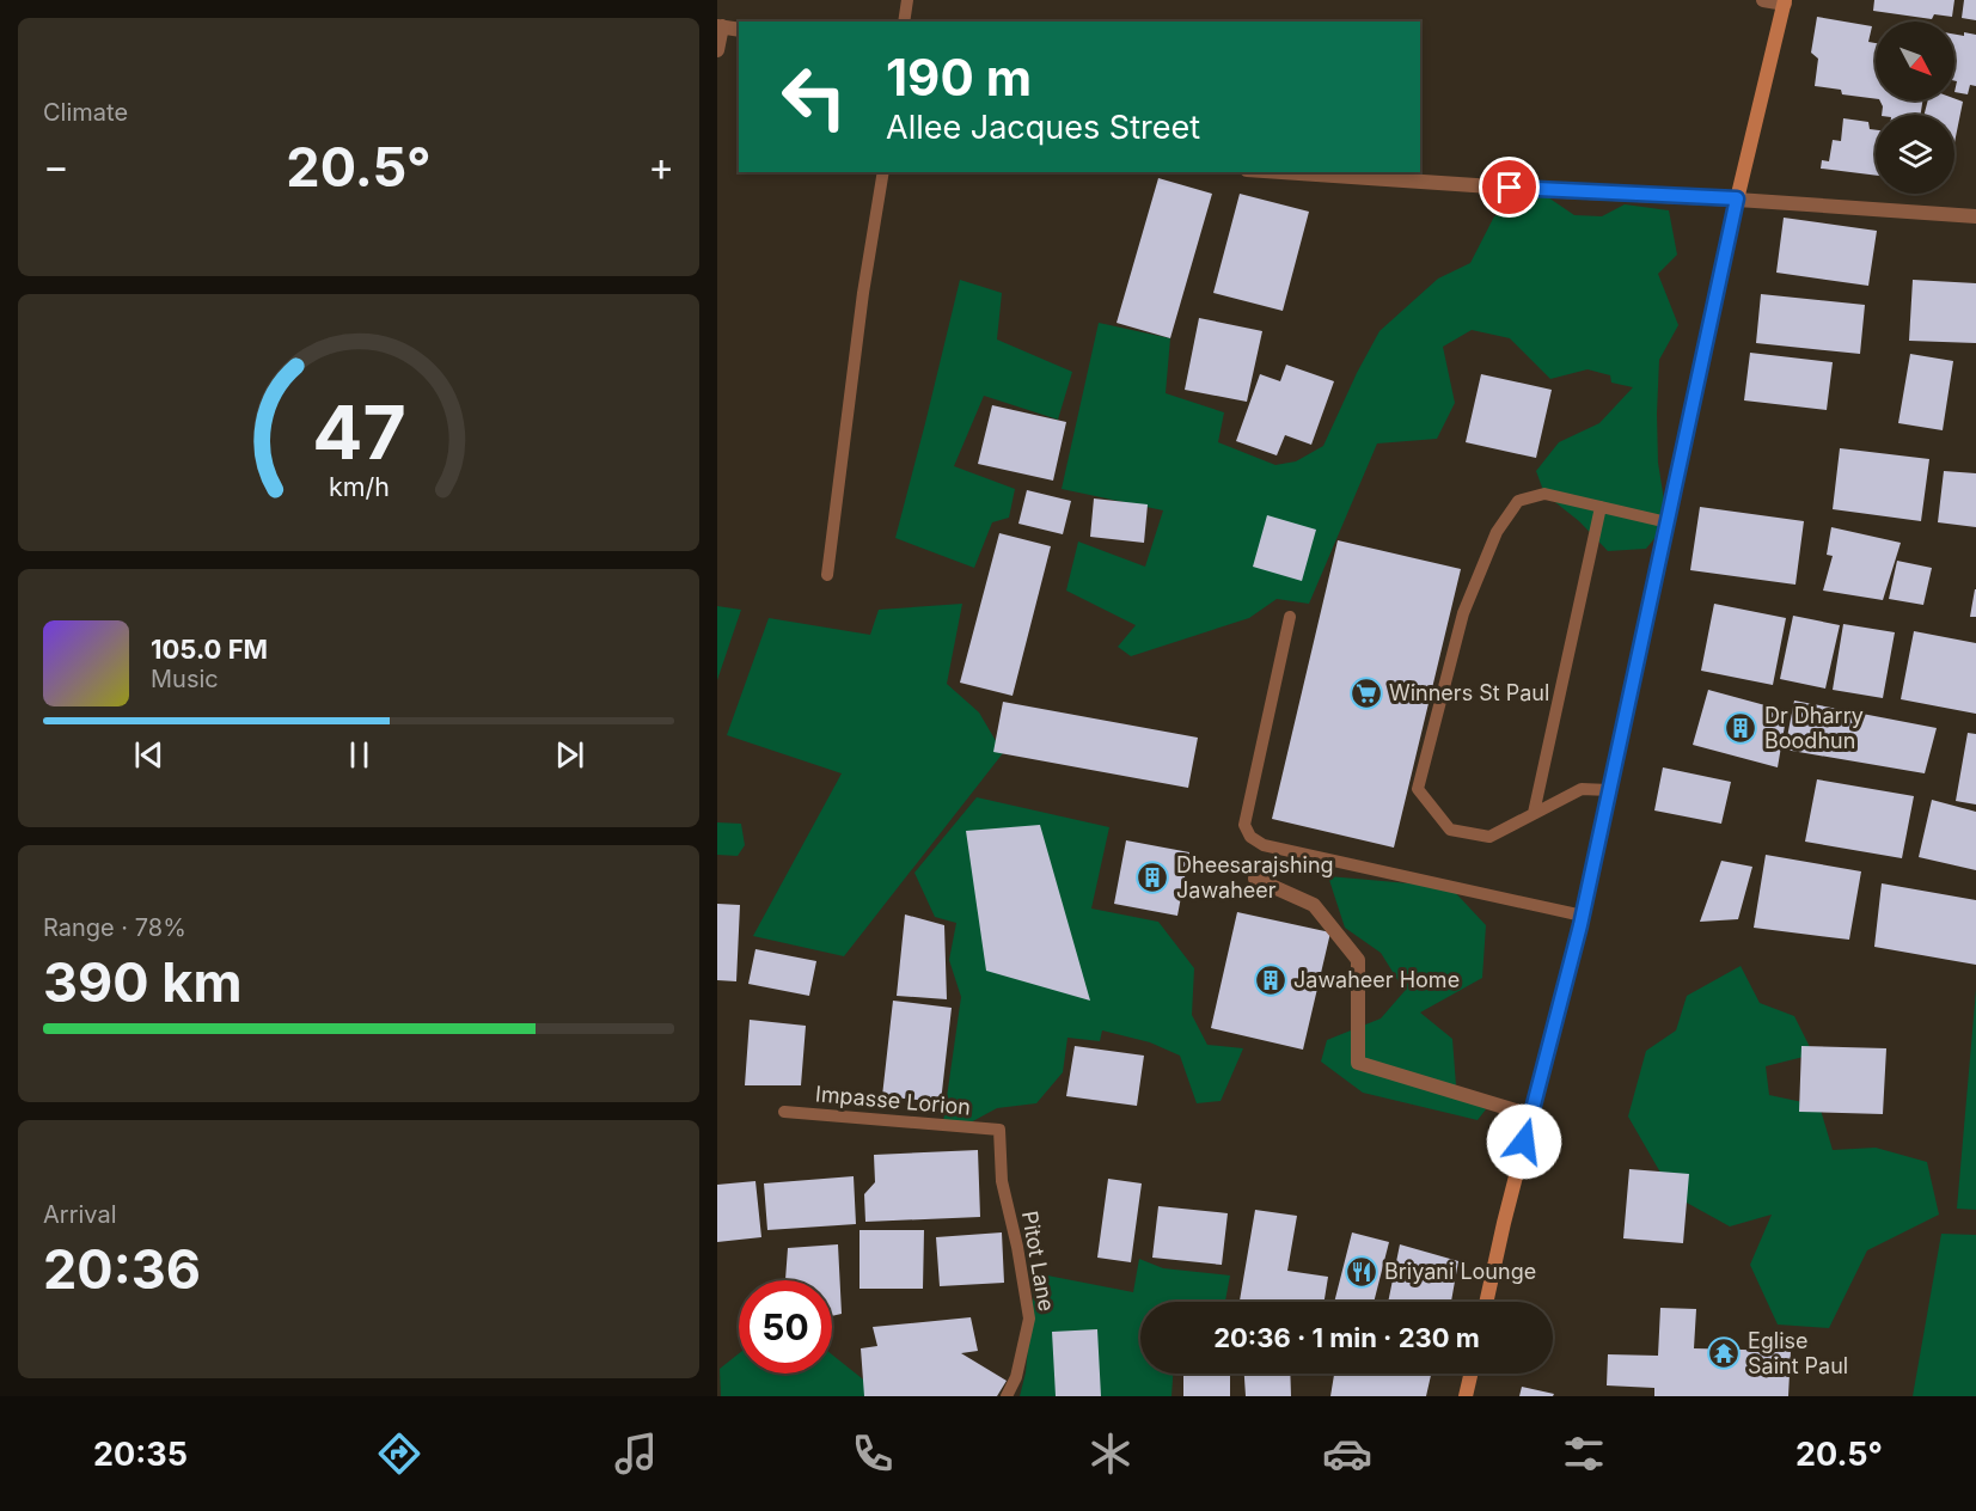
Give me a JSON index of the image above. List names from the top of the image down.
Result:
{
  "streets": {
    "lane": ["Impasse Lorion", "Pitot Lane"]
  },
  "crossings": [
    ["Impasse Lorion", "Pitot Lane"]
  ],
  "places": {
    "supermarket": ["Winners St Paul"],
    "building": ["Dr Dharry Boodhun", "Dheesarajshing Jawaheer", "Jawaheer Home"],
    "restaurant": ["Briyani Lounge"],
    "temple": ["Eglise Saint Paul"]
  },
  "north": "bottom right",
  "page": {
    "tile": [
      "Climate",
      ["Range · 78%", "390 km"],
      ["Arrival", "20:36"]
    ],
    "turn": ["190 m", "Allee Jacques Street"],
    "heat": ["−", "20.5°", "+"],
    "song": ["105.0 FM", "Music"],
    "limit": "50",
    "trip": "20:36 · 1 min · 230 m",
    "tabs": ["20:35", "20.5°"],
    "gauge": ["47", "km/h"]
  }
}
